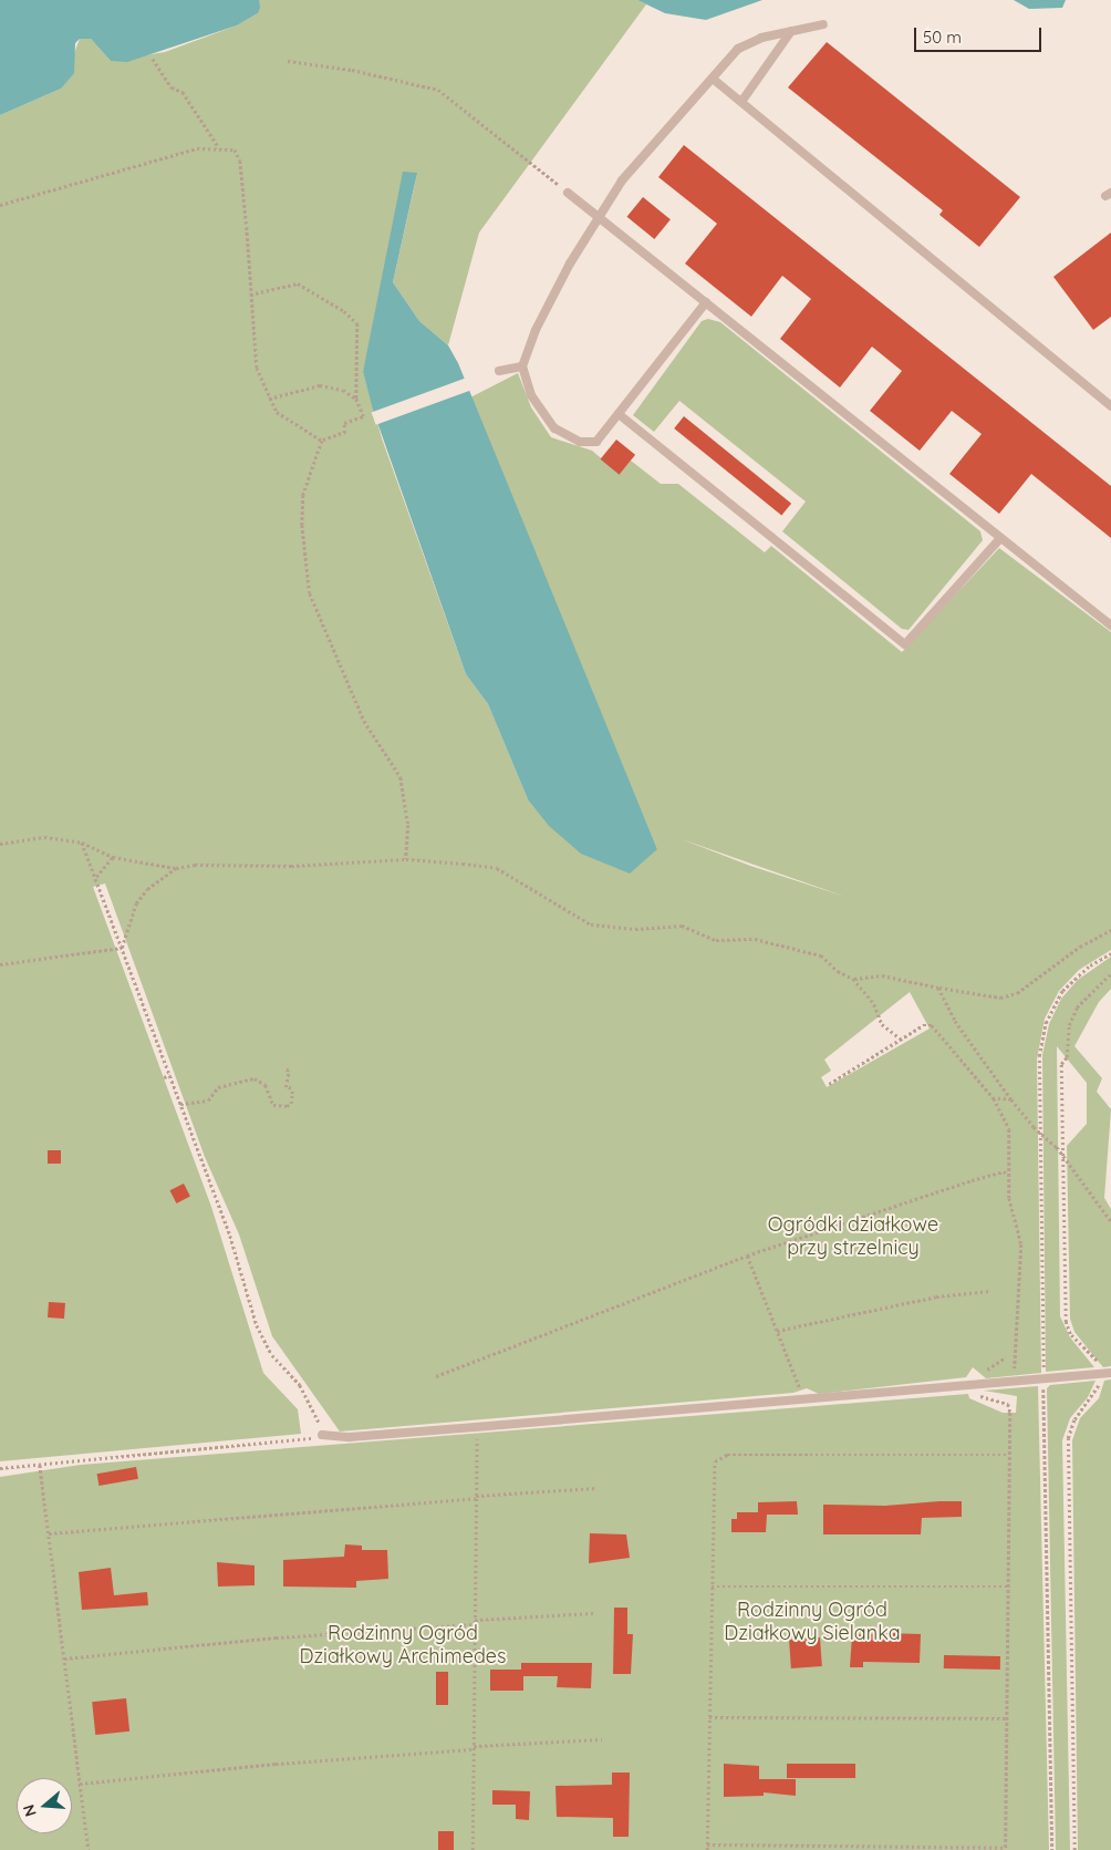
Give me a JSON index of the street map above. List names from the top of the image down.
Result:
{
  "parks": ["Ogródki działkowe przy strzelnicy", "Rodzinny Ogród Działkowy Sielanka", "Rodzinny Ogród Działkowy Archimedes"],
  "scale_bar": "50 m",
  "north": "left"
}
